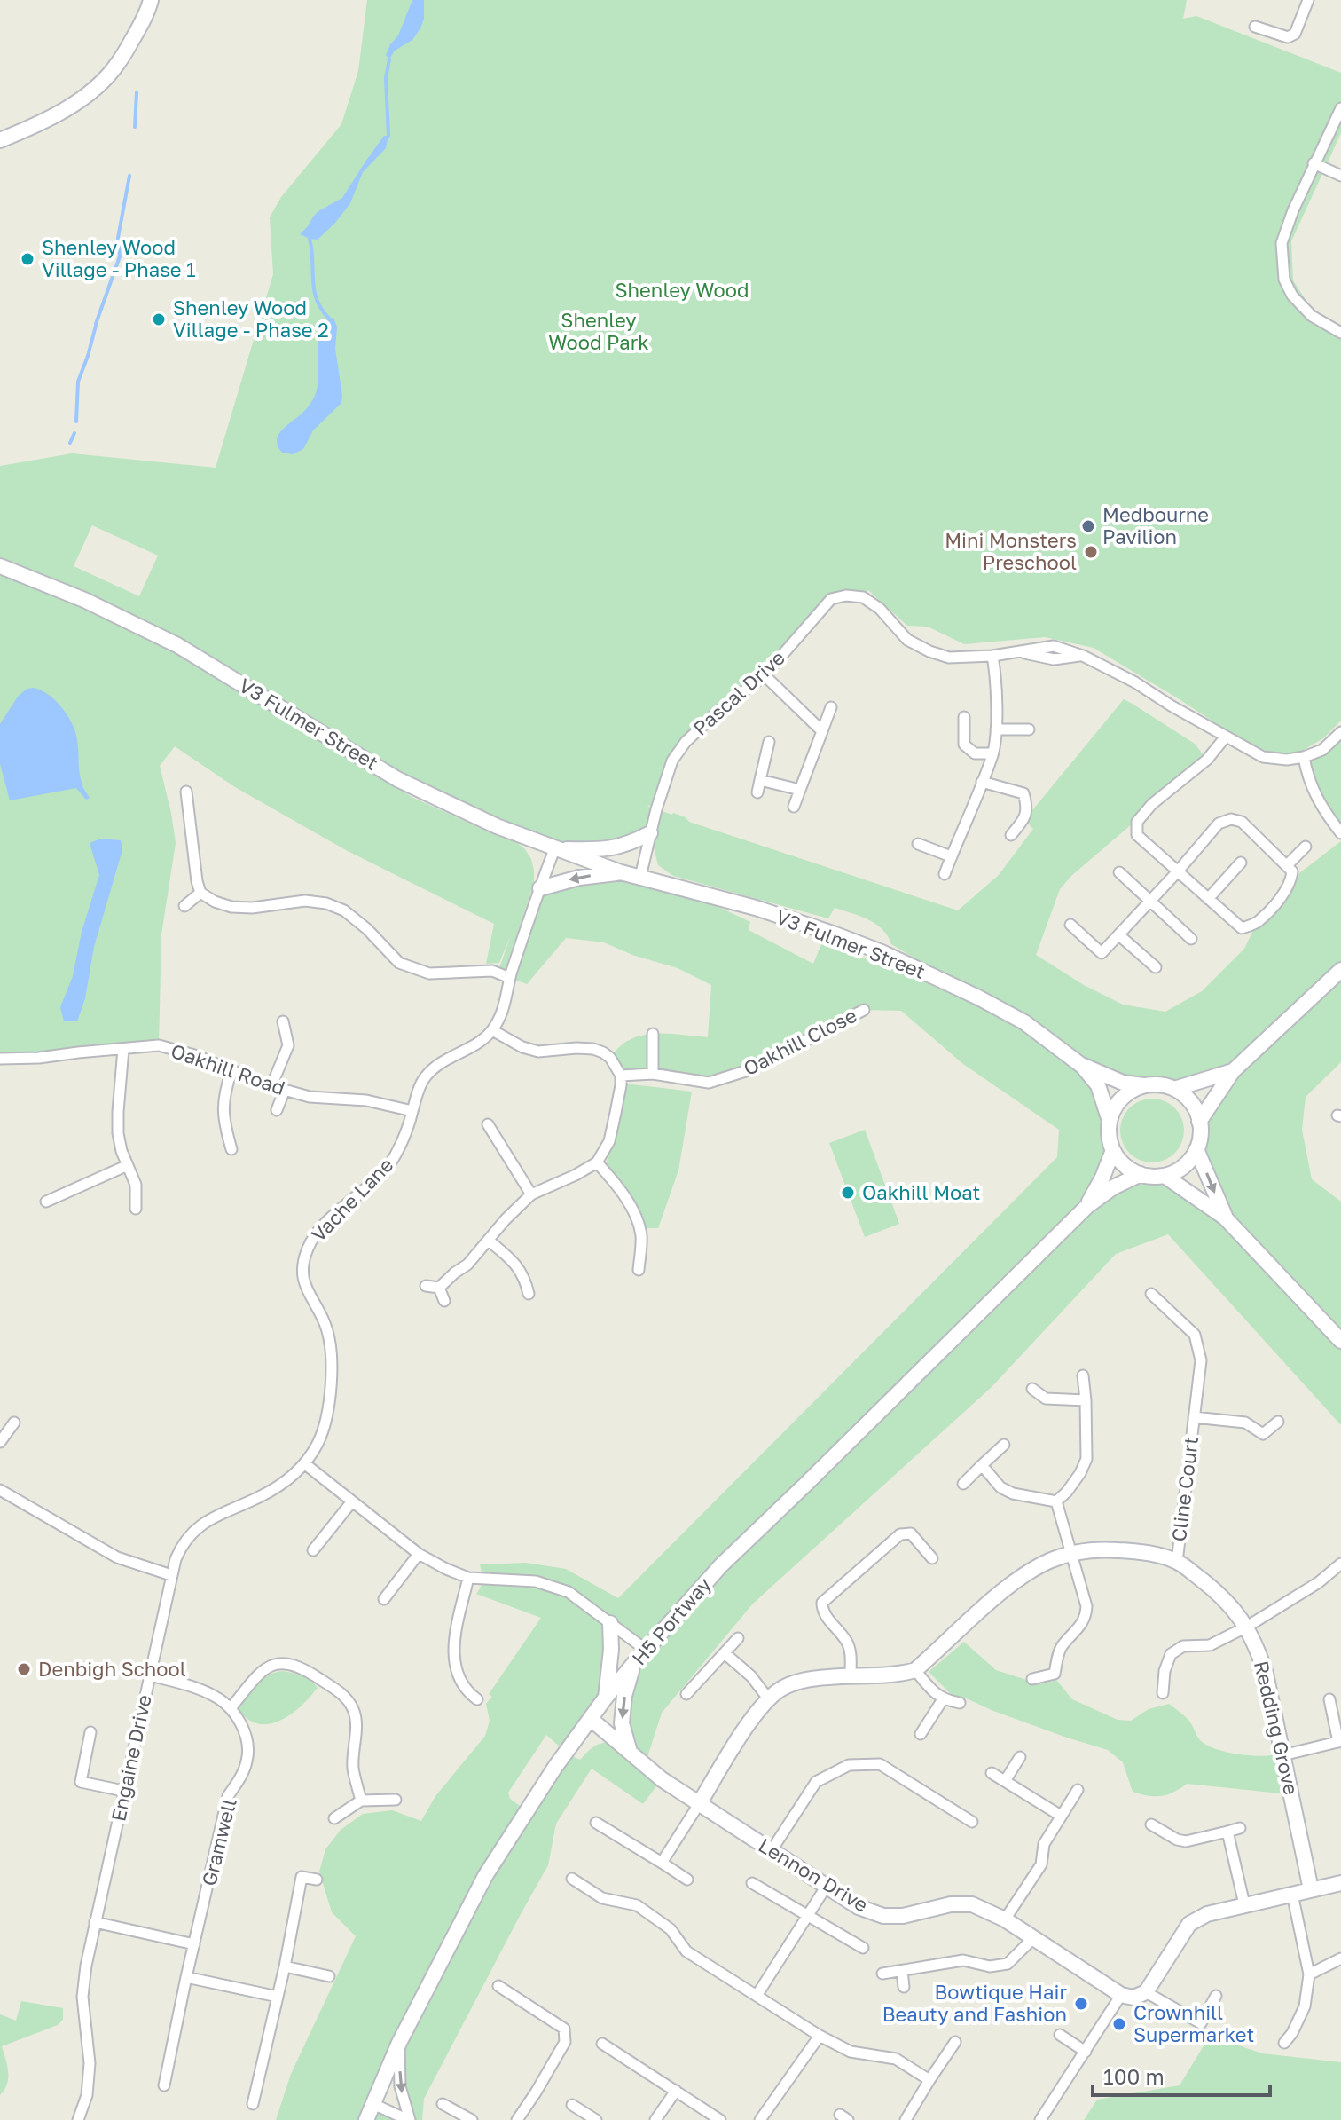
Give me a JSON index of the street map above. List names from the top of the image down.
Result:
{
  "streets": {
    "street": [
      "Pascal Drive",
      "V3 Fulmer Street",
      "Oakhill Close",
      "Oakhill Road",
      "Vache Lane",
      "Cline Court",
      "H5 Portway",
      "Redding Grove",
      "Engaine Drive",
      "Gramwell",
      "Lennon Drive"
    ]
  },
  "crossings": [
    ["Pascal Drive", "V3 Fulmer Street"],
    ["V3 Fulmer Street", "Vache Lane"],
    ["V3 Fulmer Street", "H5 Portway"],
    ["Oakhill Road", "Vache Lane"],
    ["Vache Lane", "Engaine Drive"],
    ["Cline Court", "Redding Grove"],
    ["H5 Portway", "Lennon Drive"]
  ],
  "parks": ["Shenley Wood", "Shenley Wood Park"],
  "places": [
    "Shenley Wood Village - Phase 1",
    "Shenley Wood Village - Phase 2",
    "Medbourne Pavilion",
    "Mini Monsters Preschool",
    "Oakhill Moat",
    "Denbigh School",
    "Bowtique Hair Beauty and Fashion",
    "Crownhill Supermarket"
  ],
  "scale_bar": "100 m"
}
